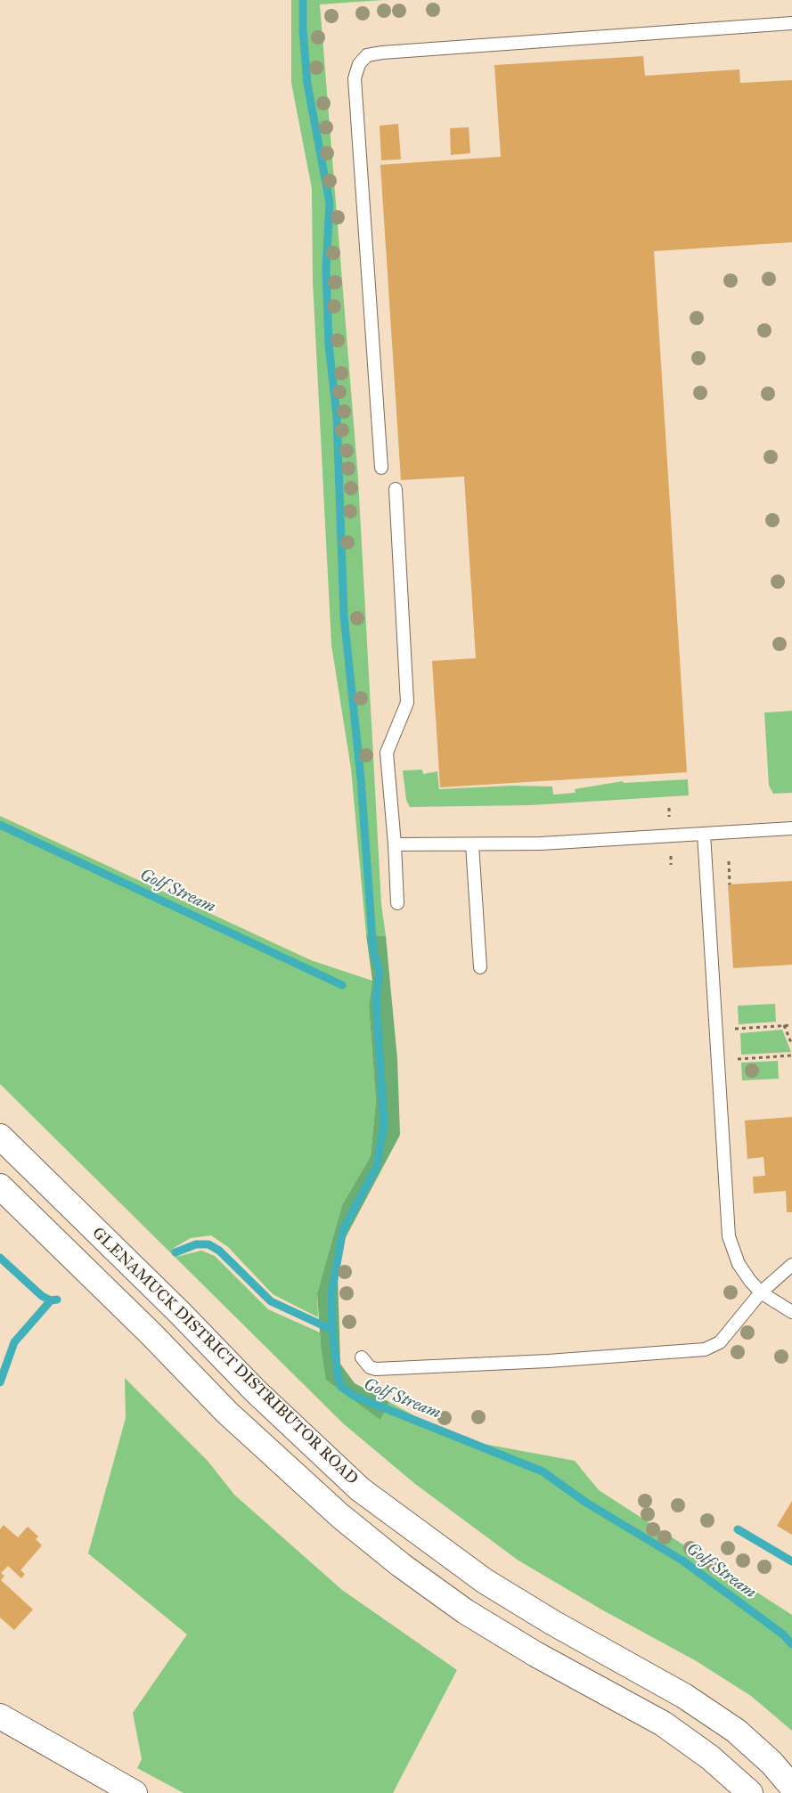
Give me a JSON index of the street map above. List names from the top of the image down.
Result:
{
  "streets": {
    "main road": ["GLENAMUCK DISTRICT DISTRIBUTOR ROAD"]
  },
  "water": ["Golf Stream"]
}
